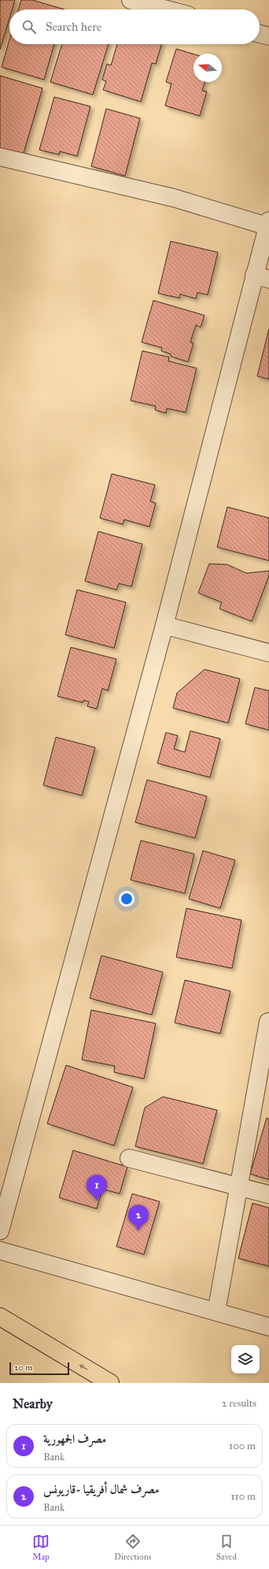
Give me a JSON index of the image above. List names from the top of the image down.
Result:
{
  "scale_bar": "20 m",
  "north": "left",
  "page": {
    "search": "Search here",
    "pins": ["1", "2"],
    "scale": "20 m",
    "heading": ["Nearby", "2 results"],
    "list": [
      {
        "mark": "1",
        "name": "مصرف الجمهورية",
        "note": "Bank",
        "value": "100 m"
      },
      {
        "mark": "2",
        "name": "مصرف شمال أفريقيا -قاريونس",
        "note": "Bank",
        "value": "110 m"
      }
    ],
    "nav": ["Map", "Directions", "Saved"]
  }
}
